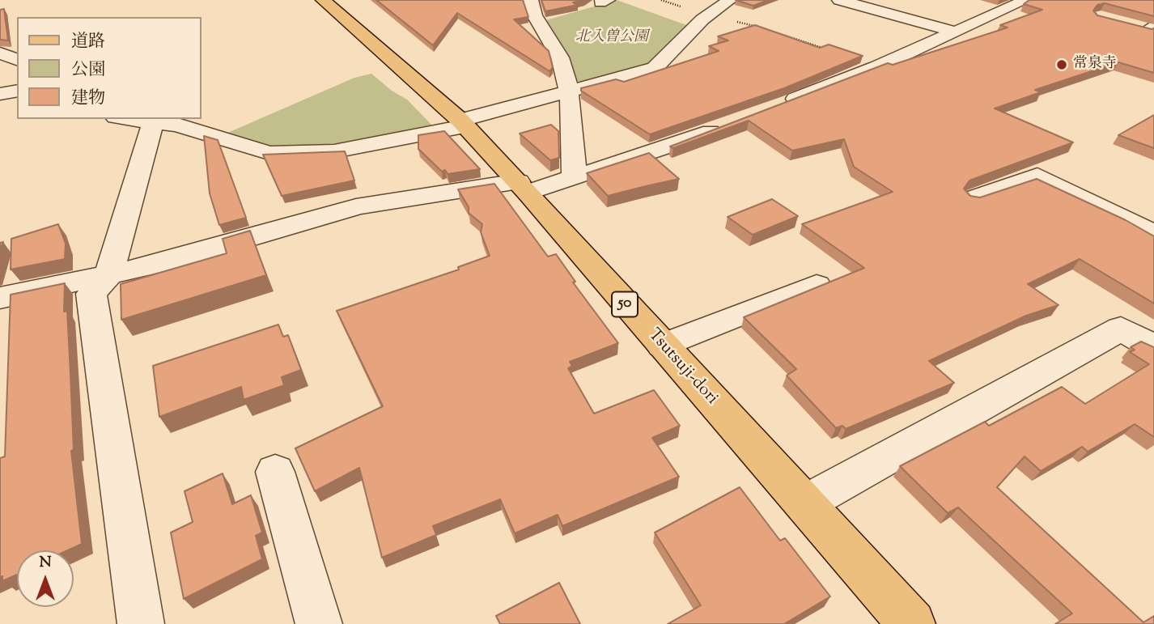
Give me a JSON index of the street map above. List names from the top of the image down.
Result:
{
  "streets": {
    "main road": ["50", "Tsutsuji-dori"]
  },
  "parks": ["北入曽公園"],
  "places": ["常泉寺"],
  "legend": ["道路", "公園", "建物"],
  "north": "top"
}
